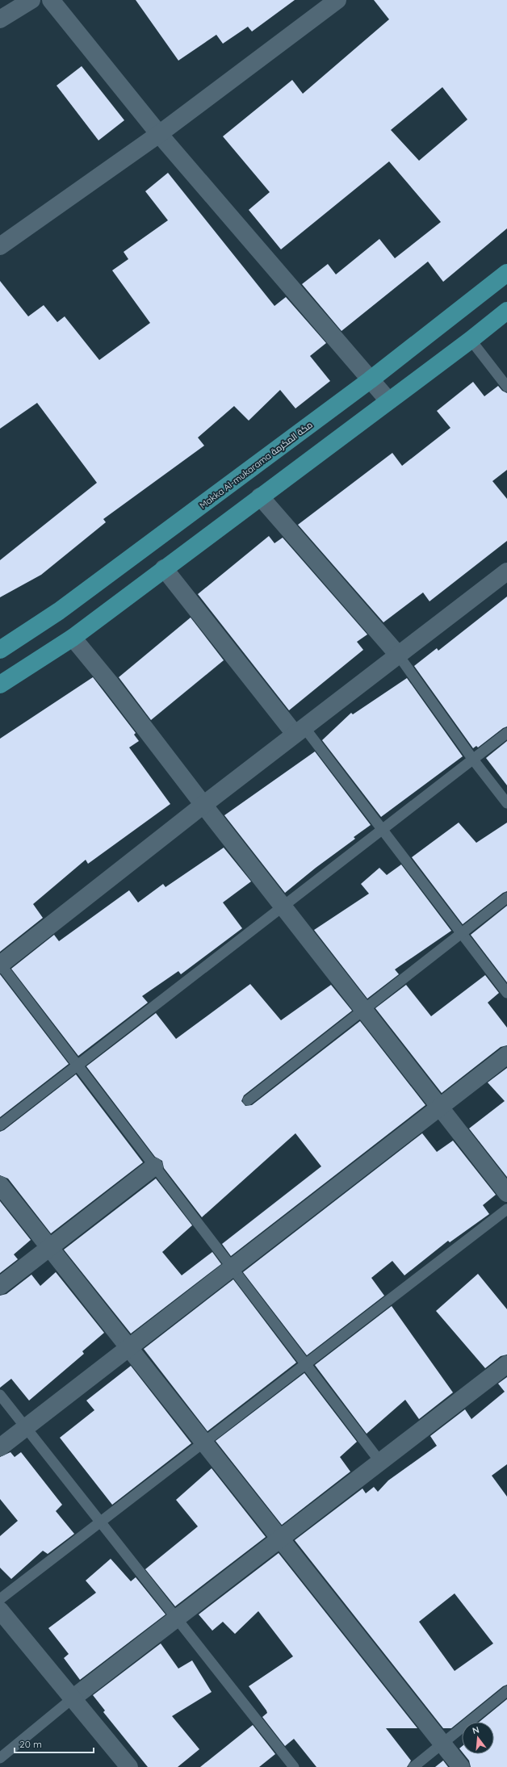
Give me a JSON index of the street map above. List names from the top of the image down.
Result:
{
  "streets": {
    "highway": ["Makka Al-mukarama مكة المكرمة"]
  },
  "scale_bar": "20 m",
  "north": "top"
}
